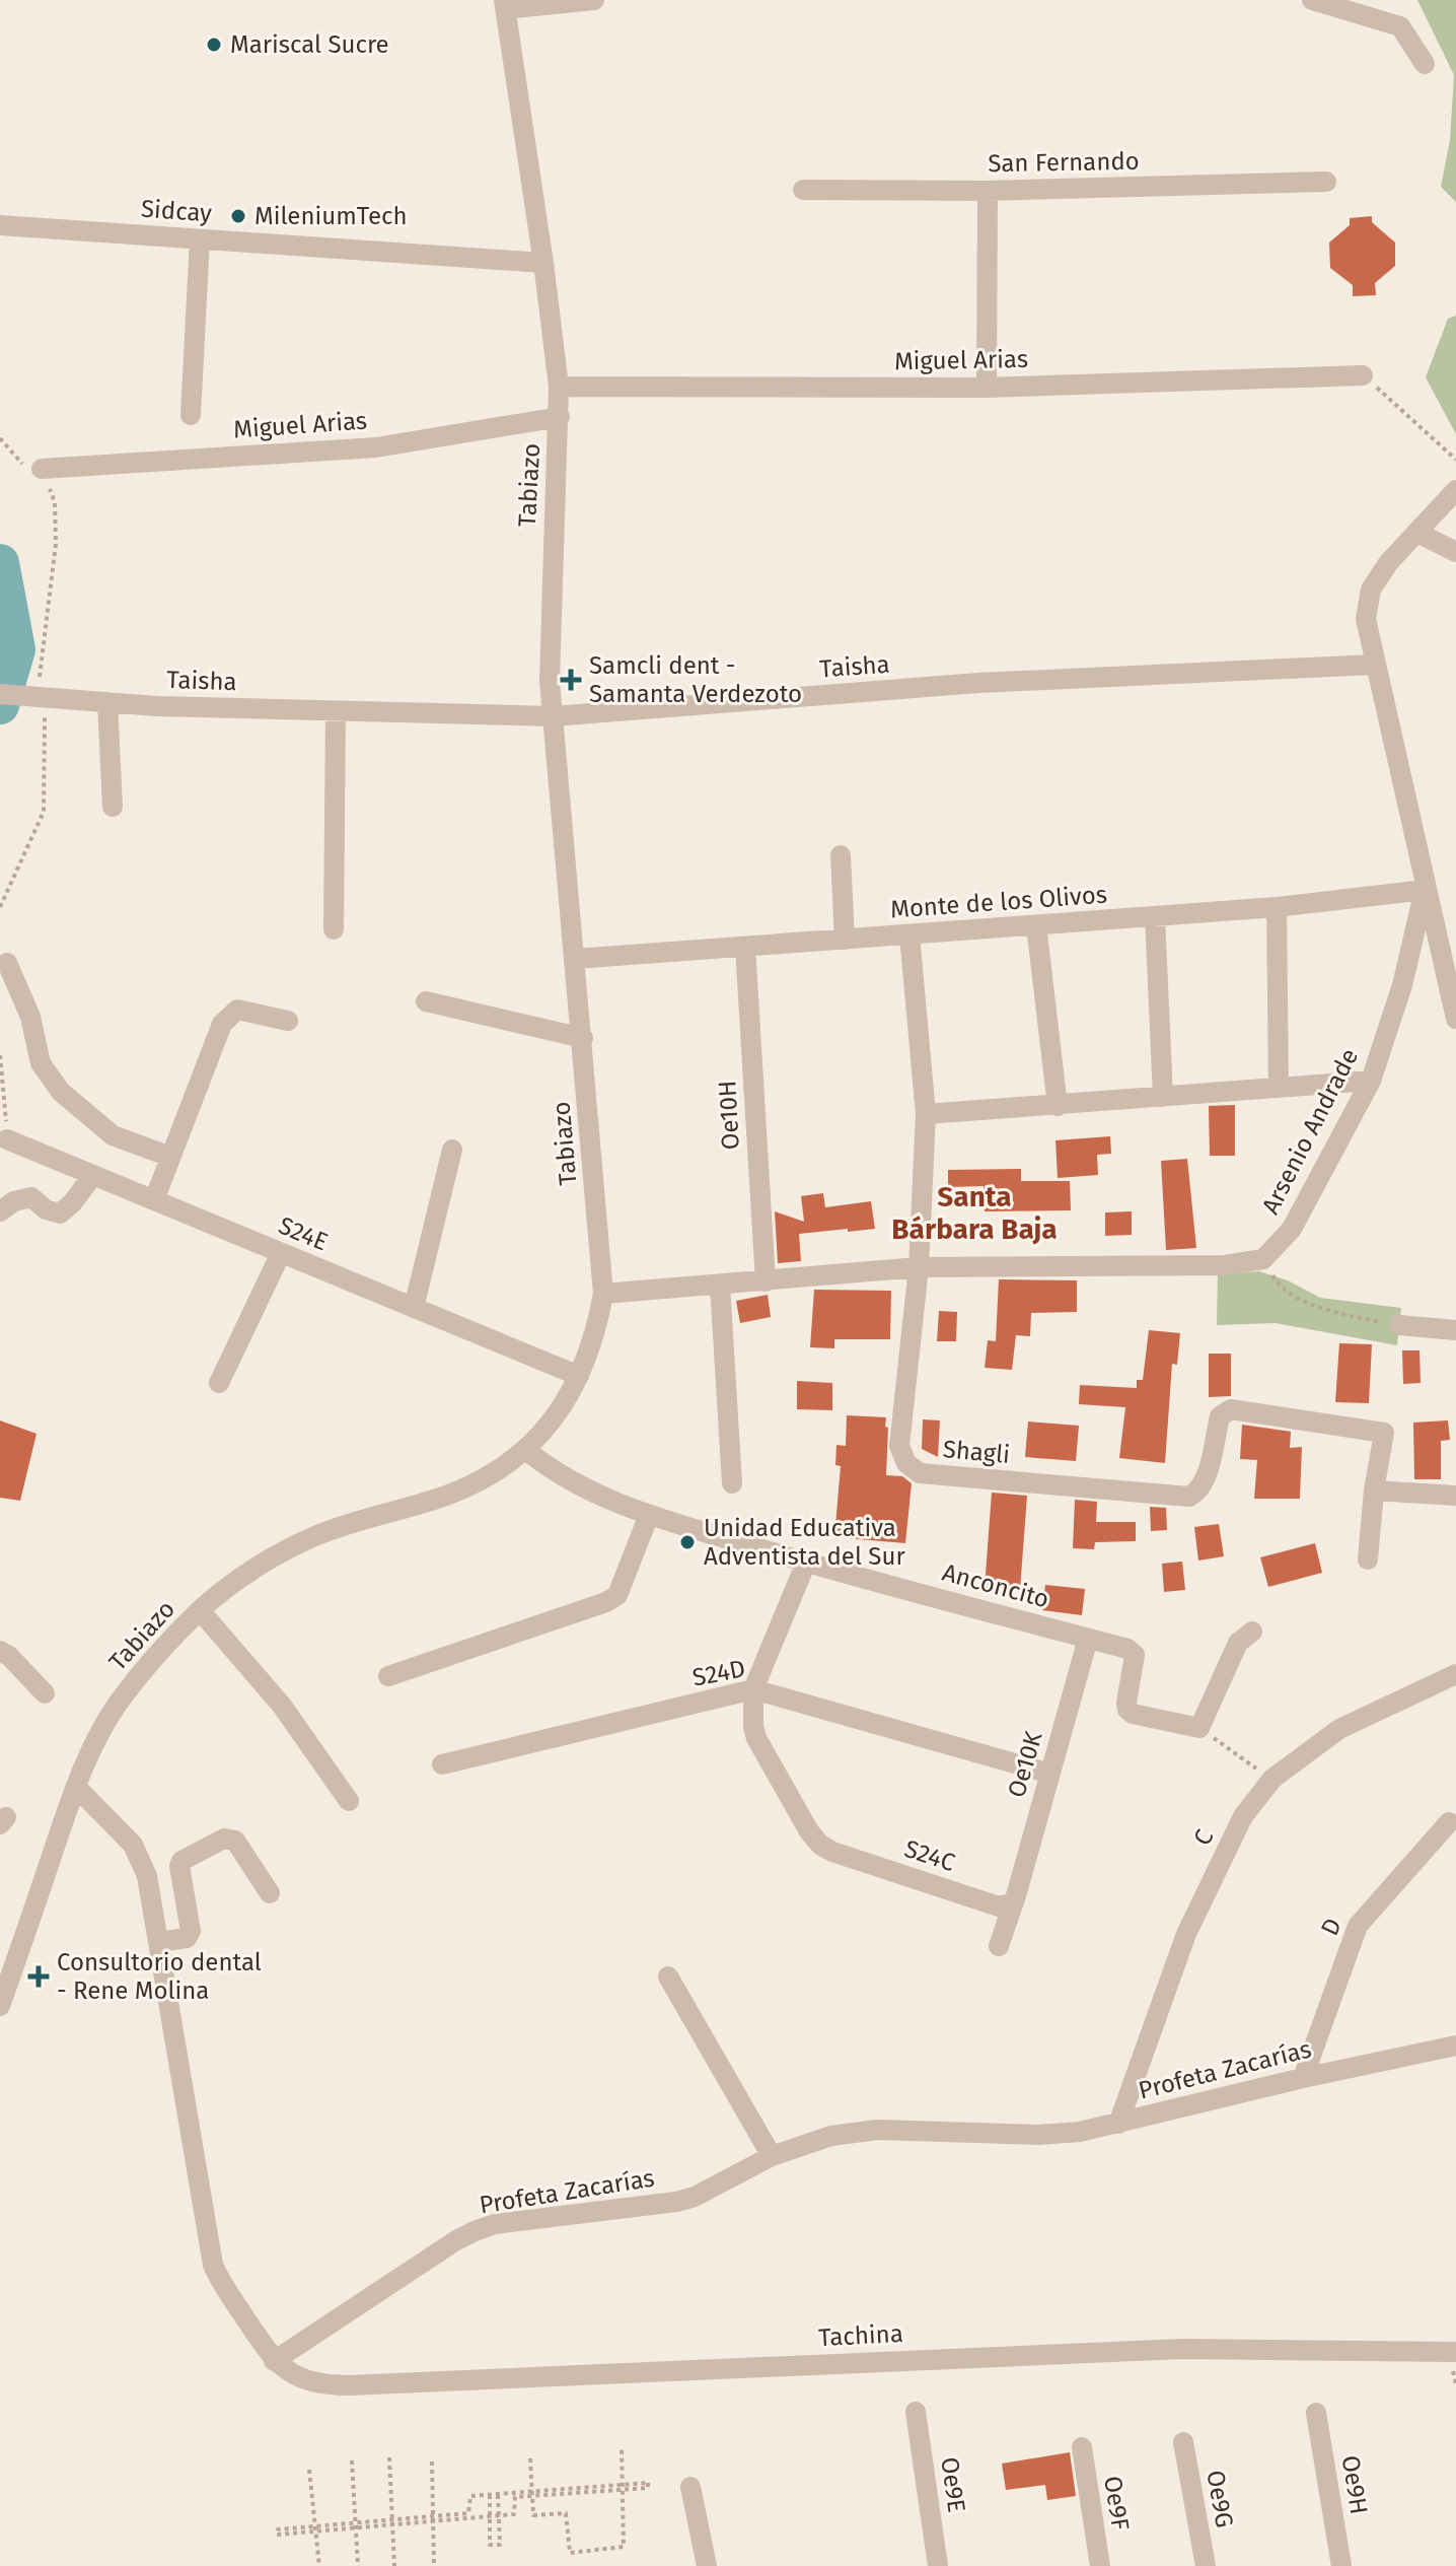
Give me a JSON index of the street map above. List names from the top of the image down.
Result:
{
  "streets": {
    "street": [
      "San Fernando",
      "Sidcay",
      "Miguel Arias",
      "Tabiazo",
      "Taisha",
      "Monte de los Olivos",
      "Oe10H",
      "Arsenio Andrade",
      "S24E",
      "Shagli",
      "Anconcito",
      "S24D",
      "Oe10K",
      "C",
      "S24C",
      "D",
      "Profeta Zacarías",
      "Tachina",
      "Oe9E",
      "Oe9H",
      "Oe9G",
      "Oe9F"
    ]
  },
  "crossings": [
    ["Sidcay", "Tabiazo"],
    ["Miguel Arias", "Tabiazo"],
    ["Tabiazo", "Taisha"],
    ["Tabiazo", "Monte de los Olivos"],
    ["Tabiazo", "S24E"],
    ["Tabiazo", "Anconcito"],
    ["Taisha", "Arsenio Andrade"],
    ["Monte de los Olivos", "Oe10H"],
    ["Monte de los Olivos", "Arsenio Andrade"],
    ["Monte de los Olivos", "Shagli"],
    ["Anconcito", "Oe10K"],
    ["S24D", "Oe10K"],
    ["S24D", "S24C"],
    ["Oe10K", "S24C"],
    ["C", "Profeta Zacarías"],
    ["D", "Profeta Zacarías"],
    ["Profeta Zacarías", "Tachina"]
  ],
  "districts": ["Santa Bárbara Baja"],
  "places": {
    "other": ["Mariscal Sucre", "MileniumTech", "Unidad Educativa Adventista del Sur"],
    "health": ["Samcli dent - Samanta Verdezoto", "Consultorio dental - Rene Molina"]
  }
}
